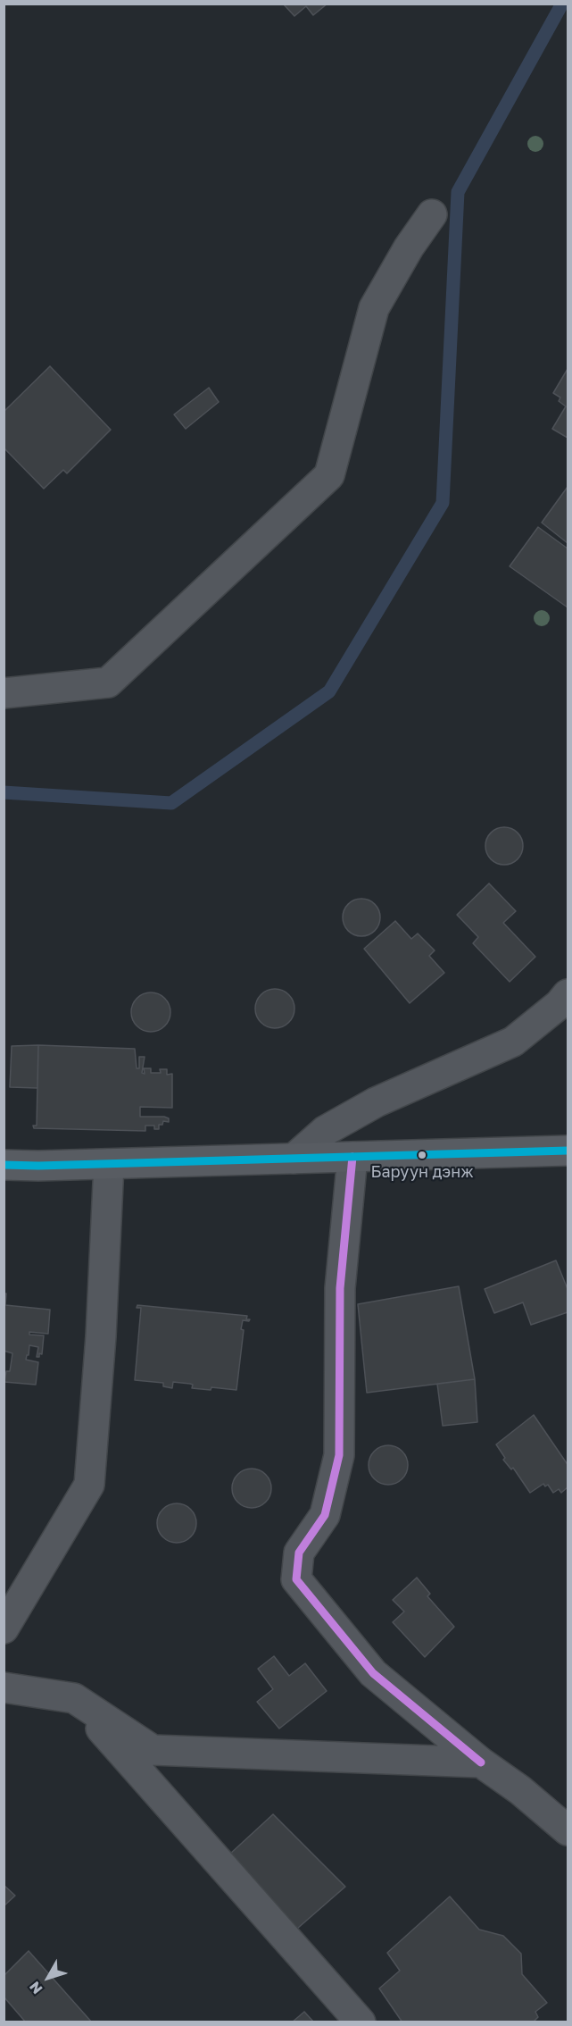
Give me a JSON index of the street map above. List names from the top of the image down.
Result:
{
  "places": ["Баруун дэнж"],
  "north": "bottom left"
}
